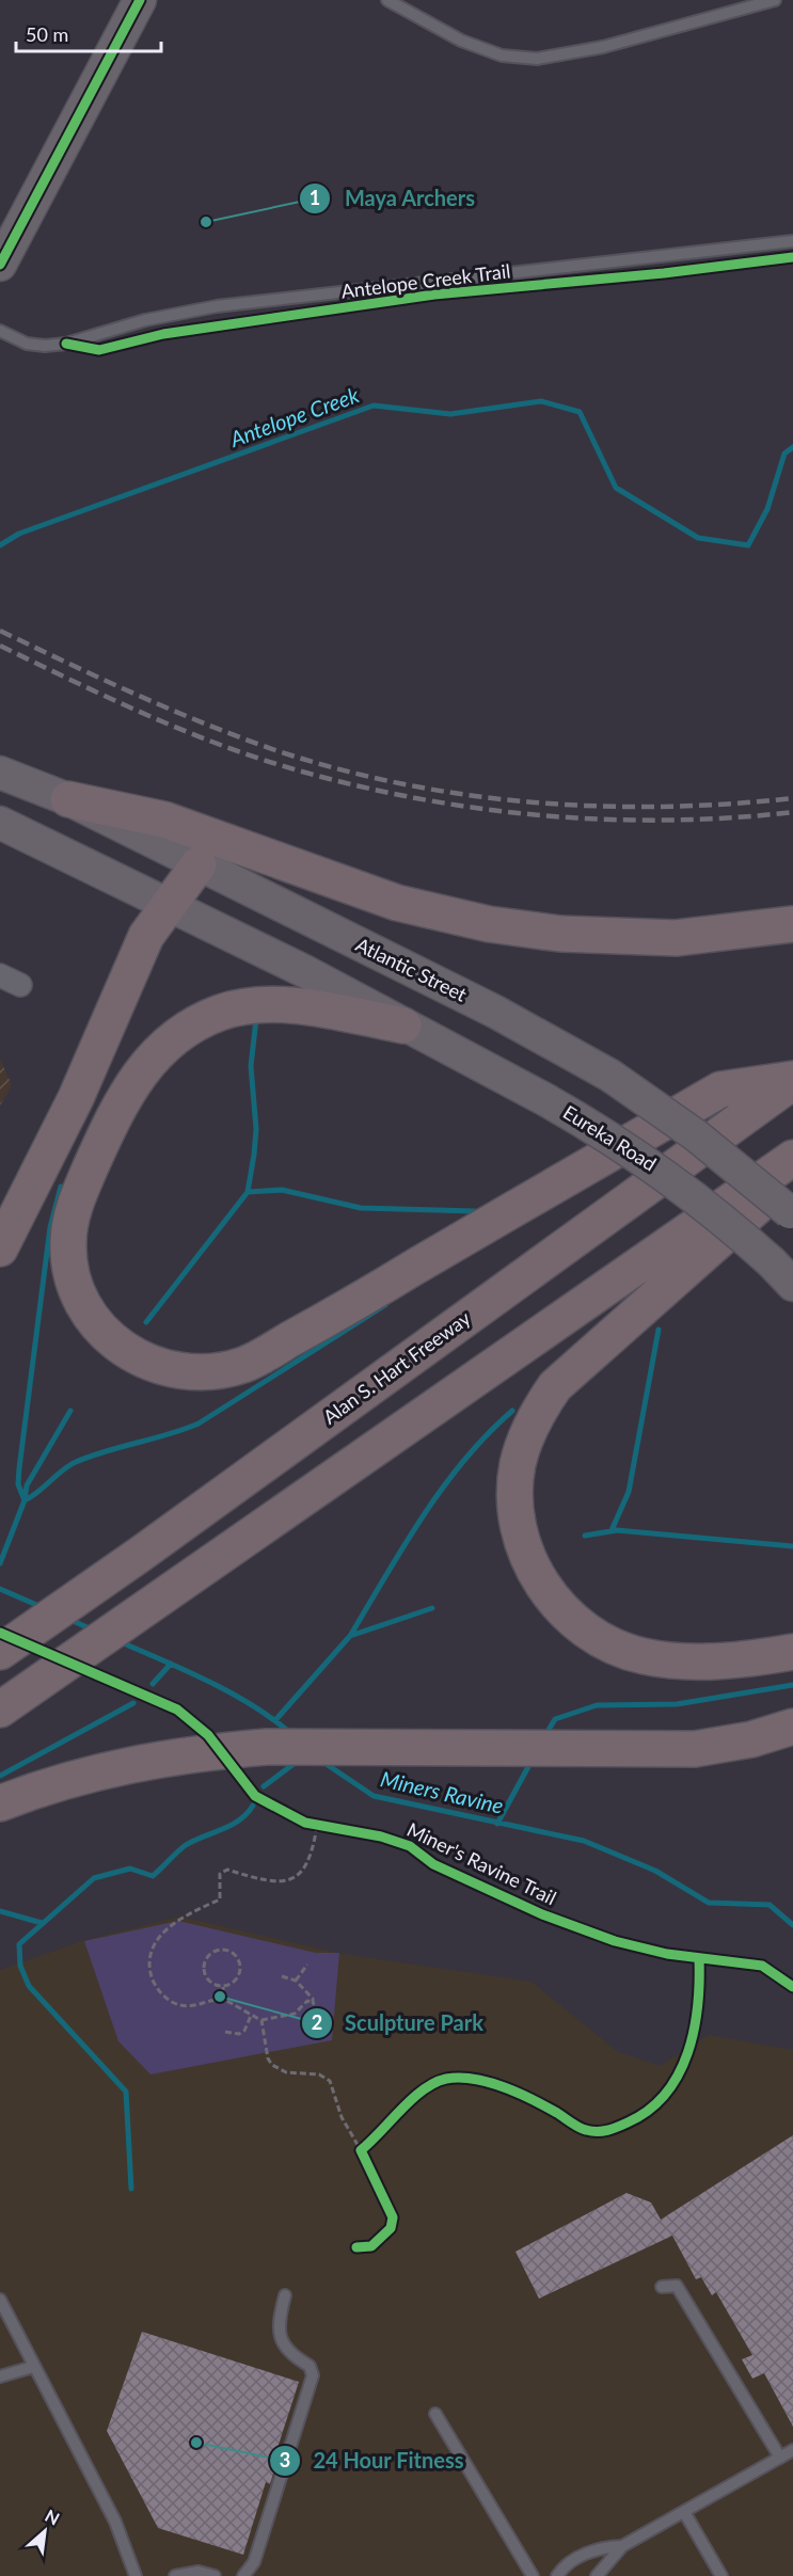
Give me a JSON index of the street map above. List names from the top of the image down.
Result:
{
  "streets": {
    "highway": ["Alan S. Hart Freeway"],
    "main road": ["Atlantic Street", "Eureka Road"],
    "cycle path": ["Antelope Creek Trail", "Miner's Ravine Trail"]
  },
  "water": ["Antelope Creek", "Miners Ravine"],
  "places": ["Maya Archers", "Sculpture Park", "24 Hour Fitness"],
  "scale_bar": "50 m",
  "north": "top right"
}
